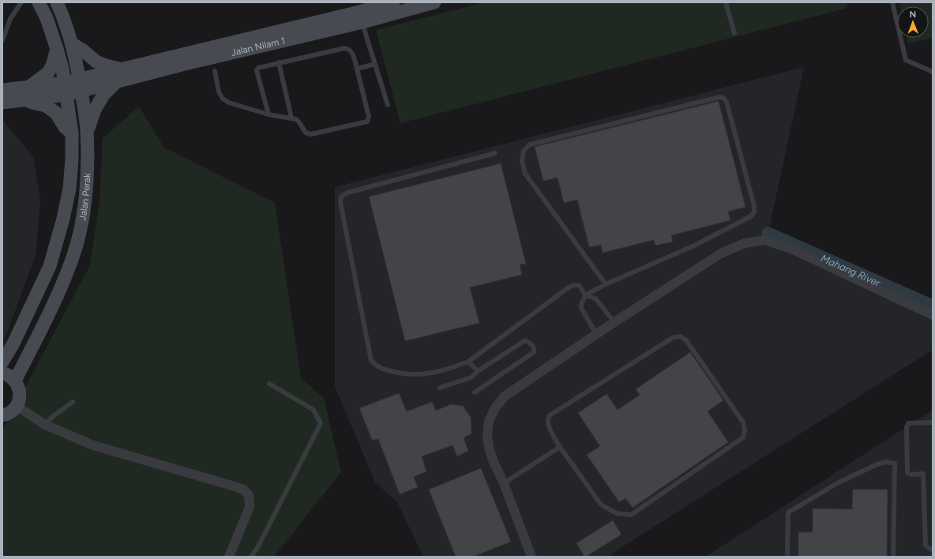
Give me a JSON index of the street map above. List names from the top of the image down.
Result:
{
  "streets": {
    "main road": ["Jalan Nilam 1", "Jalan Perak"]
  },
  "crossings": [
    ["Jalan Nilam 1", "Jalan Perak"]
  ],
  "water": ["Mahang River"],
  "north": "top"
}
